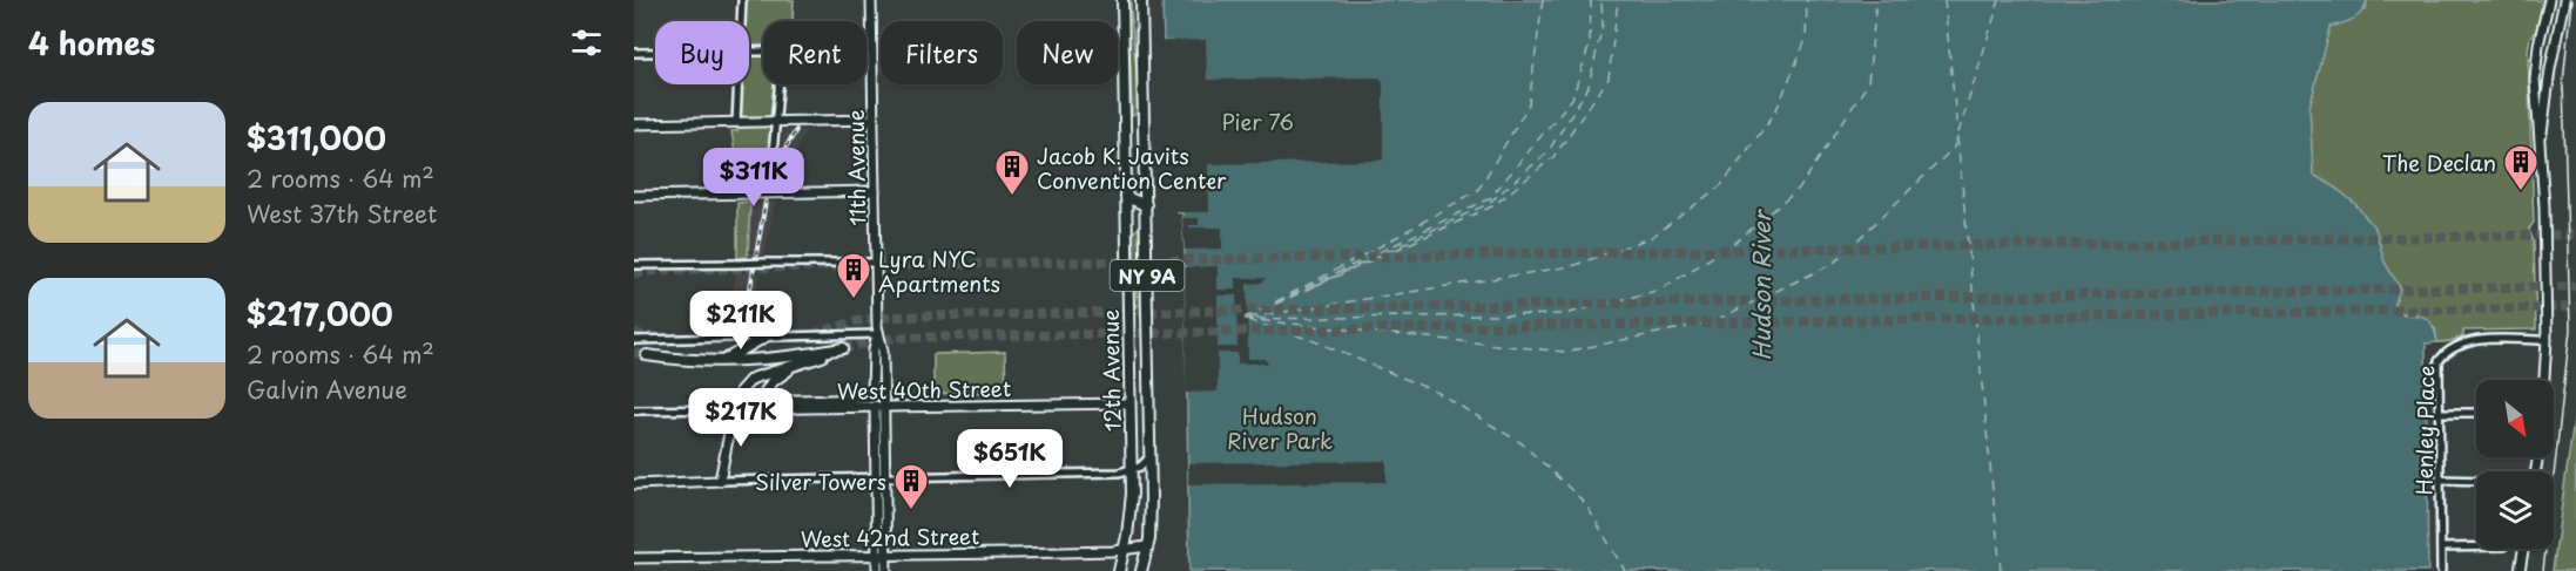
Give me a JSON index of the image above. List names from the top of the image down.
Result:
{
  "streets": {
    "highway": ["NY 9A", "12th Avenue"],
    "main road": ["11th Avenue", "West 40th Street", "West 42nd Street"],
    "street": ["Henley Place"]
  },
  "crossings": [
    ["11th Avenue", "West 40th Street"],
    ["11th Avenue", "West 42nd Street"],
    ["12th Avenue", "West 40th Street"],
    ["12th Avenue", "West 42nd Street"]
  ],
  "water": ["Hudson River"],
  "parks": ["Pier 76", "Hudson River Park"],
  "places": {
    "building": [
      "The Declan",
      "Jacob K. Javits Convention Center",
      "Lyra NYC Apartments",
      "Silver Towers"
    ]
  },
  "north": "bottom right",
  "page": {
    "heading": "4 homes",
    "chip": [
      "Buy",
      "Rent",
      "Filters",
      "New"
    ],
    "list": [
      {
        "name": "$311,000",
        "note": "2 rooms · 64 m² · West 37th Street"
      },
      {
        "name": "$217,000",
        "note": "2 rooms · 64 m² · Galvin Avenue"
      }
    ],
    "price": [
      "$311K",
      "$211K",
      "$217K",
      "$651K"
    ]
  }
}
